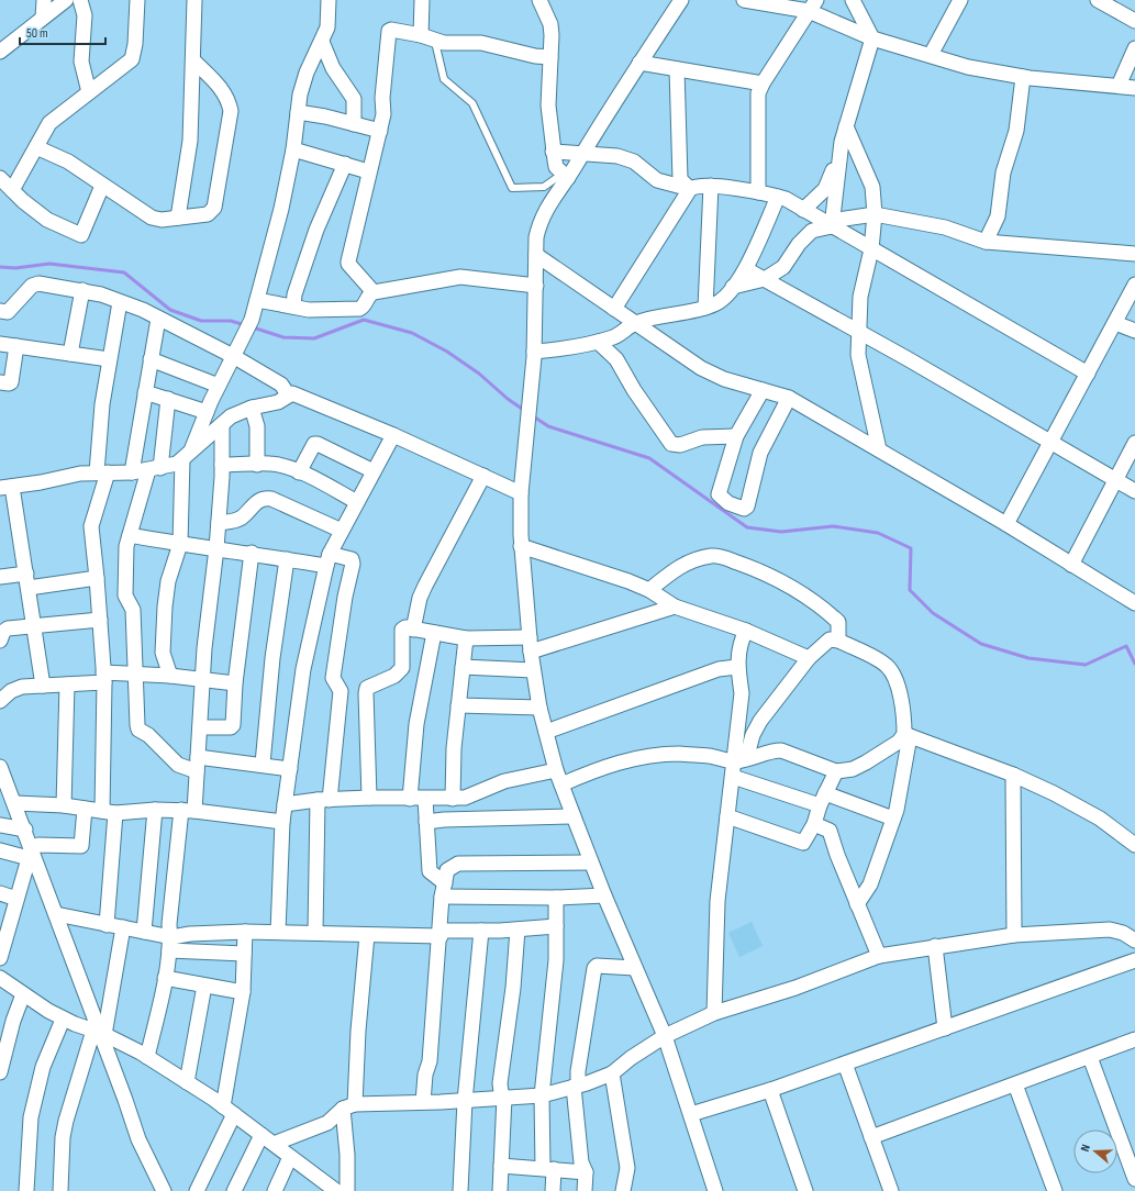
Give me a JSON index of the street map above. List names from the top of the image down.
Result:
{
  "scale_bar": "50 m",
  "north": "left"
}
